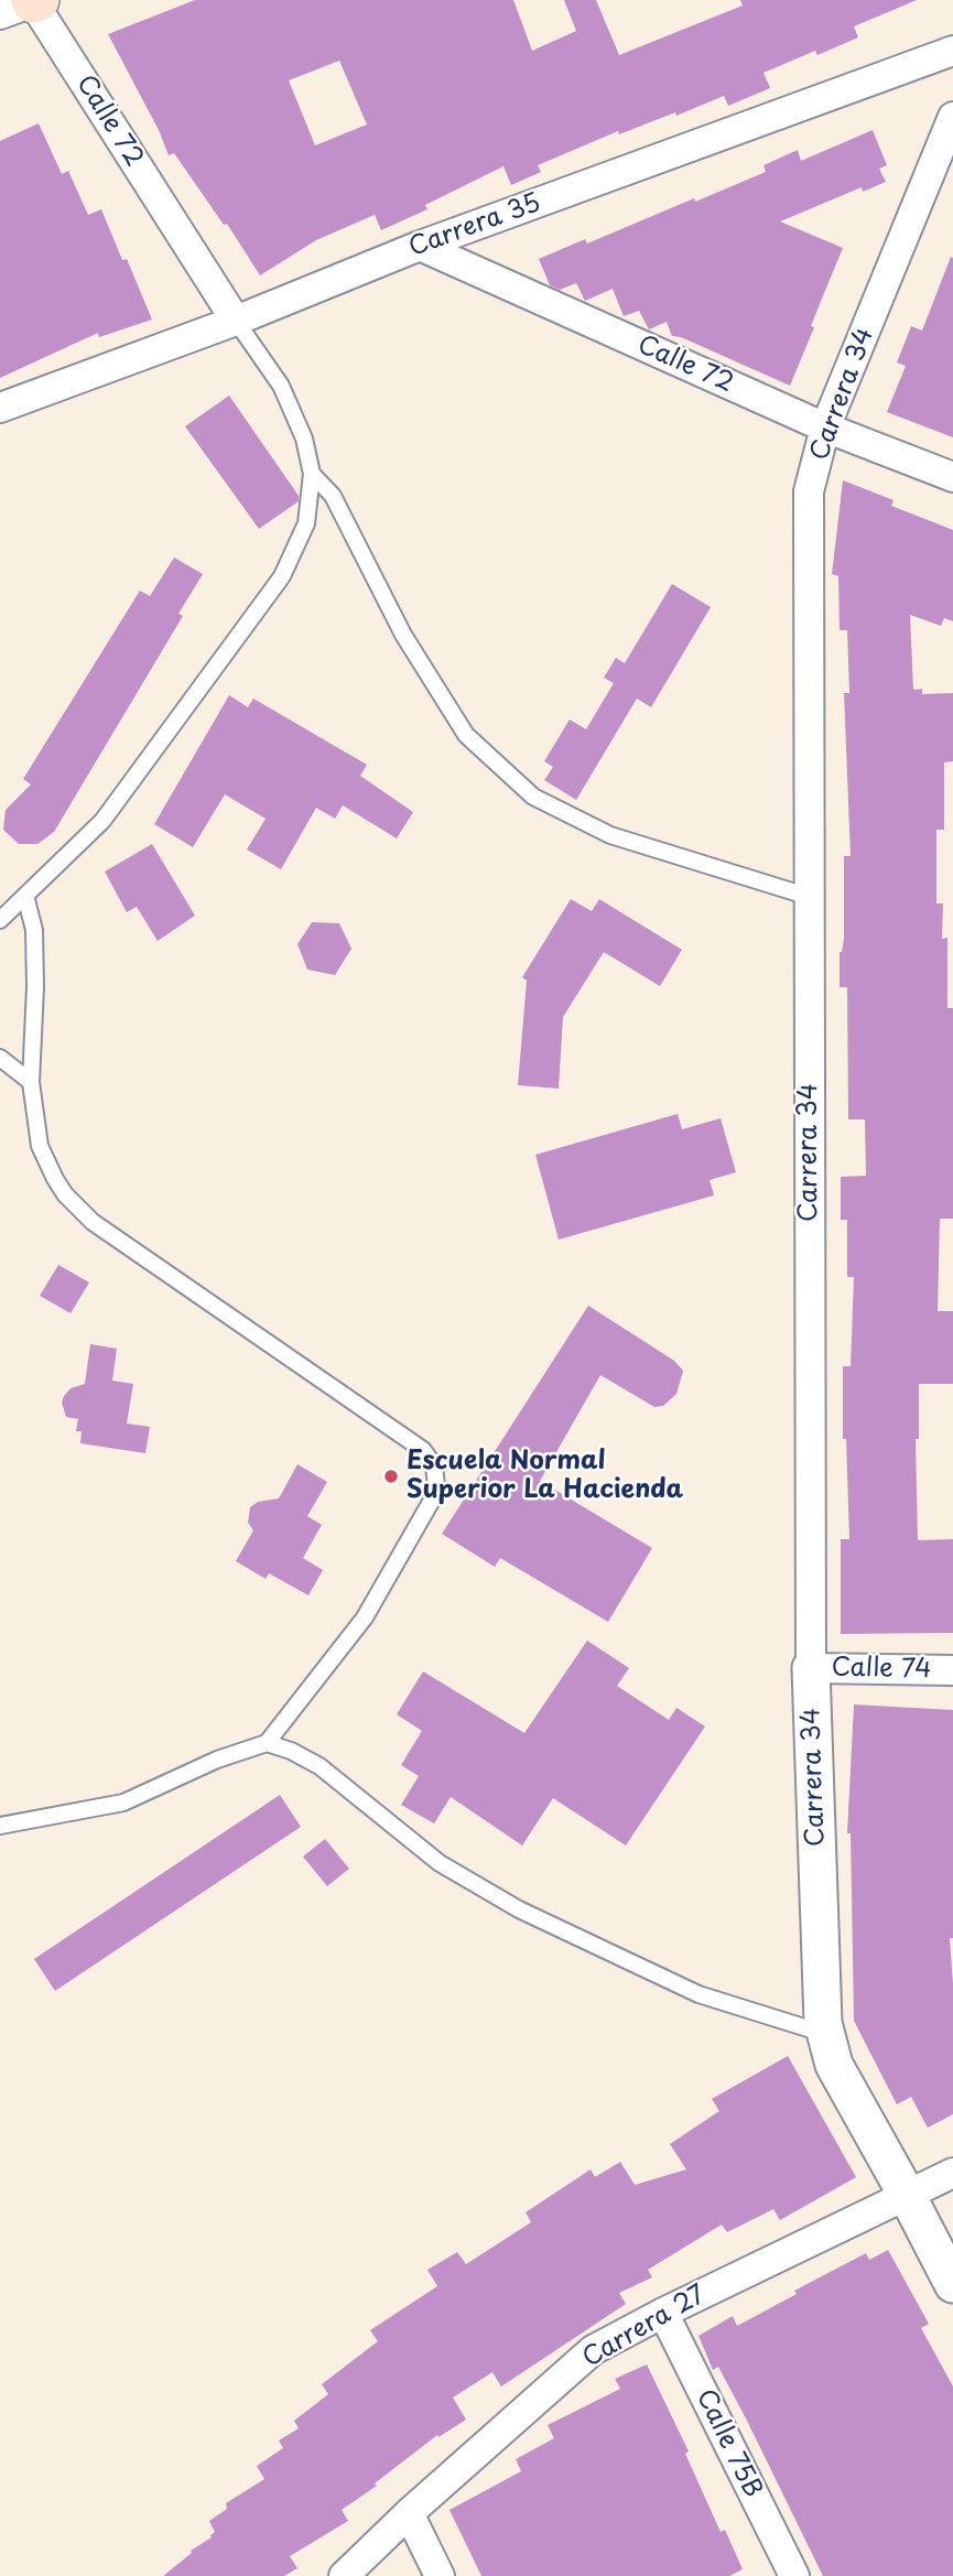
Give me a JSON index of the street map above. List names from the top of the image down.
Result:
{
  "streets": {
    "street": [
      "Calle 72",
      "Carrera 35",
      "Carrera 34",
      "Calle 74",
      "Carrera 27",
      "Calle 75B"
    ]
  },
  "crossings": [
    ["Calle 72", "Carrera 35"],
    ["Calle 72", "Carrera 34"],
    ["Carrera 34", "Calle 74"],
    ["Carrera 34", "Carrera 27"],
    ["Carrera 27", "Calle 75B"]
  ],
  "places": ["Escuela Normal Superior La Hacienda"]
}
